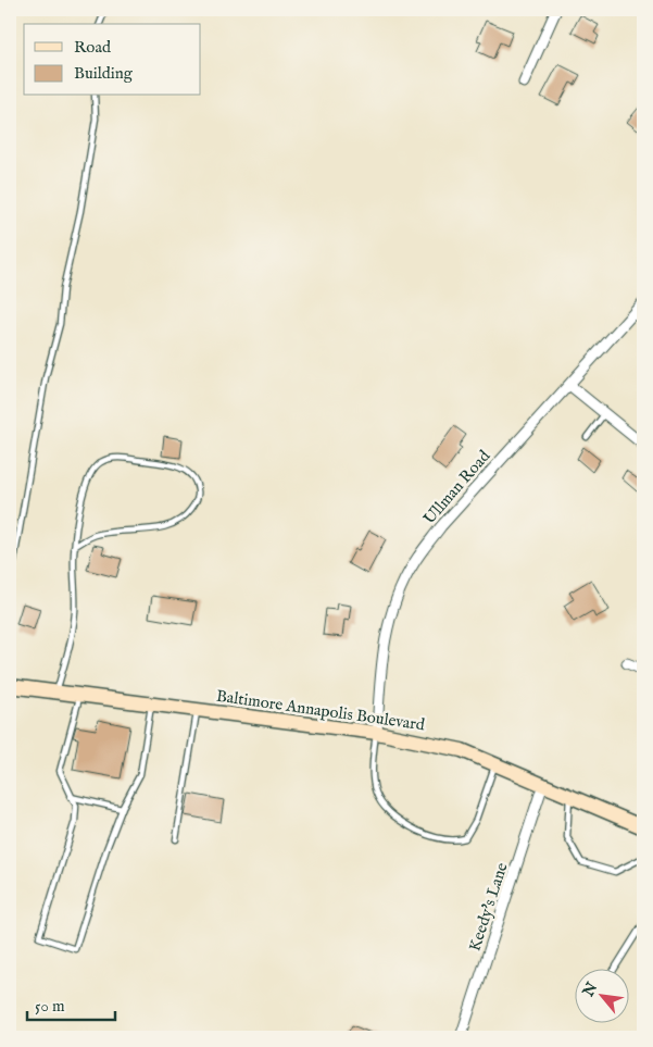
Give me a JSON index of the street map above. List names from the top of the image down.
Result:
{
  "streets": {
    "main road": ["Baltimore Annapolis Boulevard"],
    "street": ["Ullman Road", "Keedy's Lane"]
  },
  "crossings": [
    ["Ullman Road", "Baltimore Annapolis Boulevard"],
    ["Baltimore Annapolis Boulevard", "Keedy's Lane"]
  ],
  "legend": ["Road", "Building"],
  "scale_bar": "50 m",
  "north": "top left"
}
